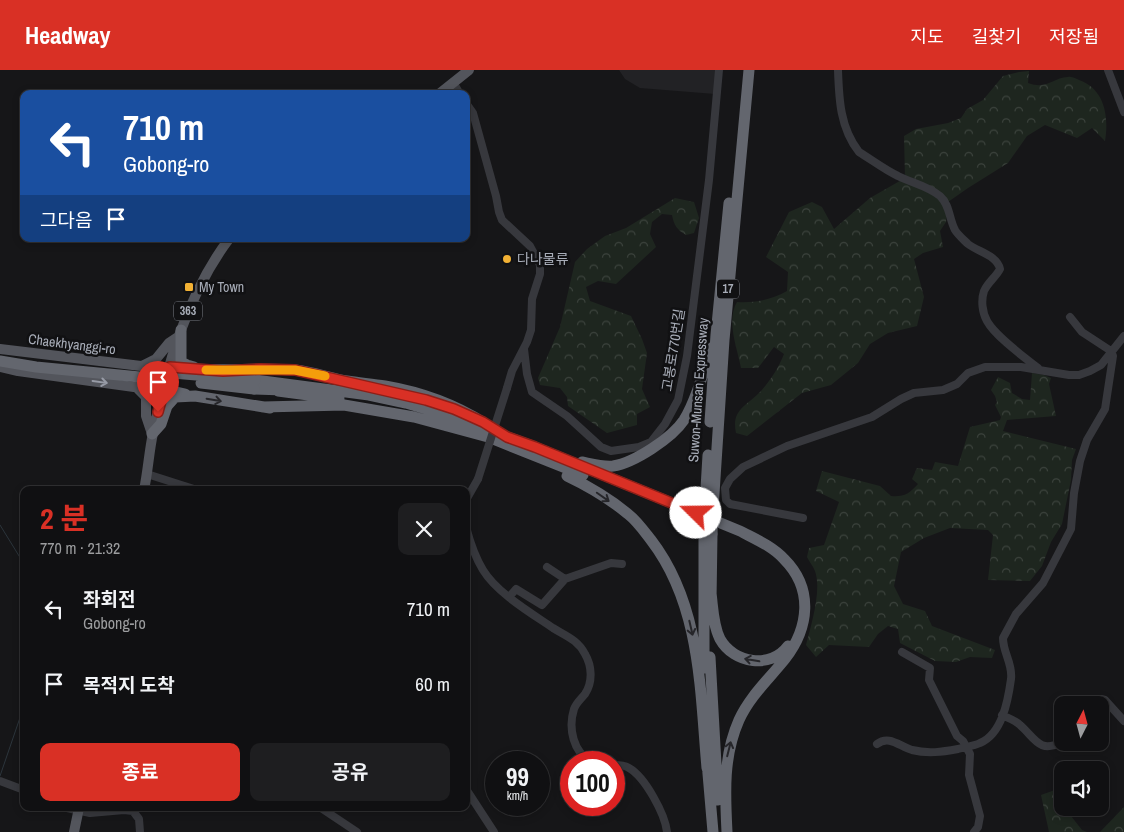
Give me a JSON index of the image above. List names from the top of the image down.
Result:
{
  "streets": {
    "highway": ["17", "Suwon-Munsan Expressway"],
    "main road": ["363", "Chaekhyanggi-ro"],
    "street": ["고봉로770번길"]
  },
  "places": {
    "other": ["다나물류"],
    "transit": ["My Town"]
  },
  "north": "top",
  "page": {
    "header": "Headway",
    "nav": ["지도", "길찾기", "저장됨"],
    "turn": ["710 m", "Gobong-ro"],
    "then": "그다음",
    "heading": ["2 분", "770 m · 21:32"],
    "list": [
      {
        "name": "좌회전",
        "note": "Gobong-ro",
        "value": "710 m"
      },
      {
        "name": "목적지 도착",
        "value": "60 m"
      }
    ],
    "buttons": ["종료", "공유"],
    "speed": "99 km/h",
    "limit": "100"
  }
}
